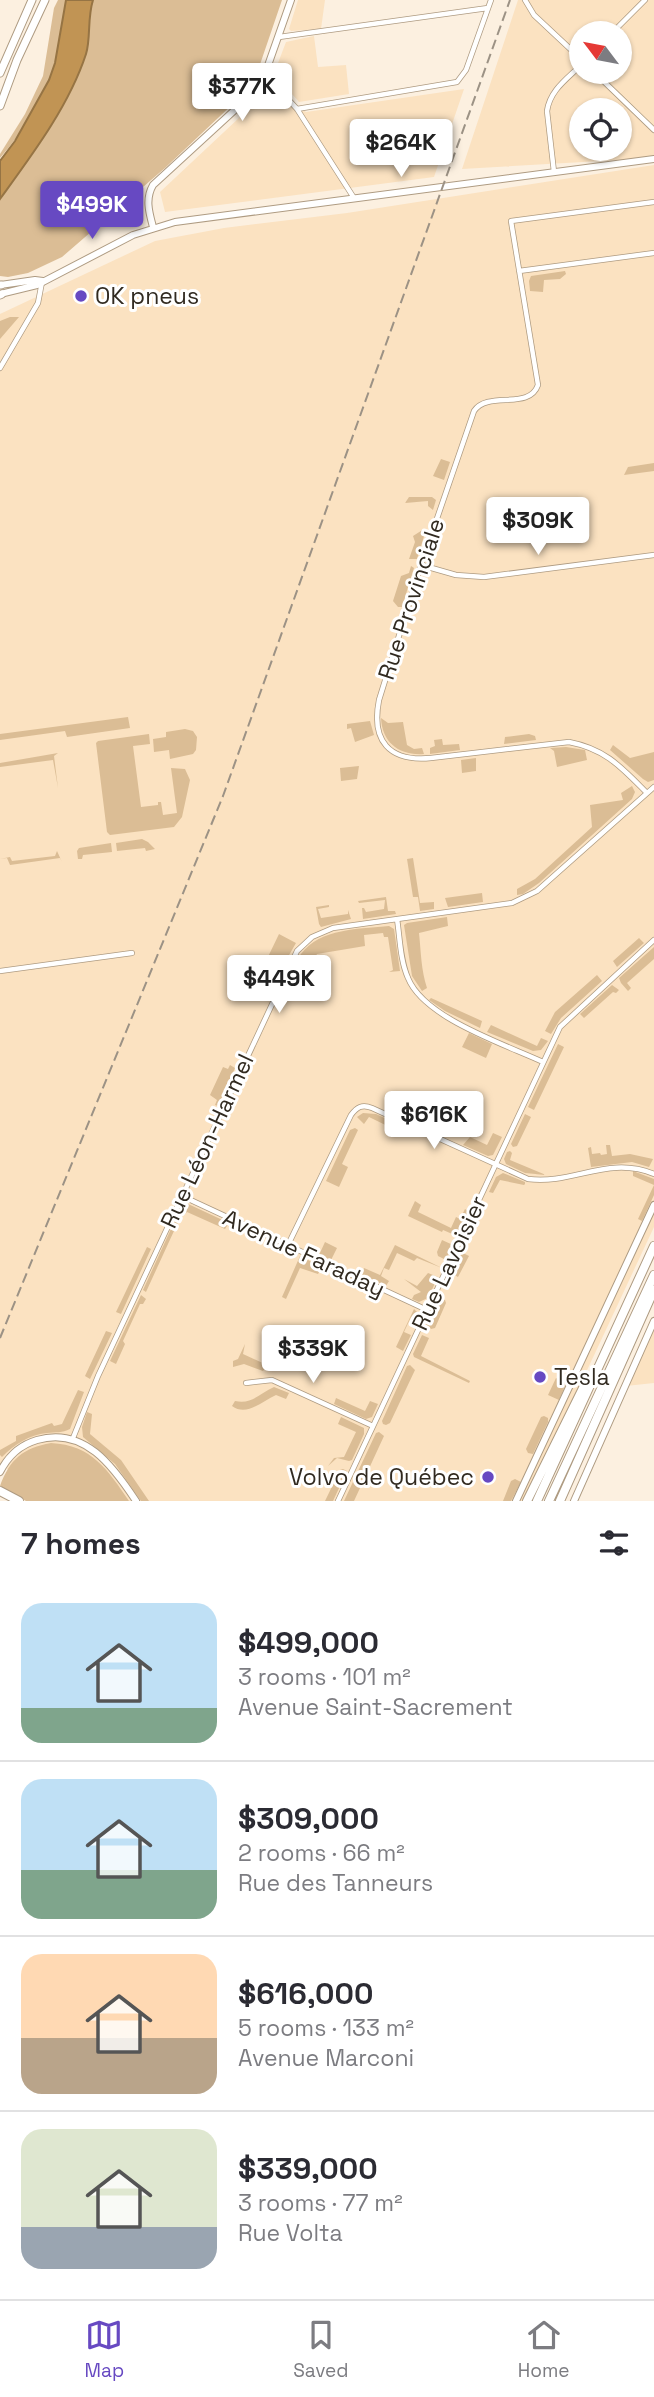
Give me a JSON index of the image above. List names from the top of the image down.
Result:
{
  "streets": {
    "street": [
      "Rue Provinciale",
      "Rue Léon-Harmel",
      "Avenue Faraday",
      "Rue Lavoisier"
    ]
  },
  "crossings": [
    ["Rue Provinciale", "Rue Léon-Harmel"],
    ["Rue Léon-Harmel", "Avenue Faraday"],
    ["Avenue Faraday", "Rue Lavoisier"]
  ],
  "places": ["OK pneus", "Tesla", "Volvo de Québec"],
  "north": "top left",
  "page": {
    "price": [
      "$377K",
      "$264K",
      "$499K",
      "$309K",
      "$449K",
      "$616K",
      "$339K"
    ],
    "heading": "7 homes",
    "list": [
      {
        "name": "$499,000",
        "note": "3 rooms · 101 m² · Avenue Saint-Sacrement"
      },
      {
        "name": "$309,000",
        "note": "2 rooms · 66 m² · Rue des Tanneurs"
      },
      {
        "name": "$616,000",
        "note": "5 rooms · 133 m² · Avenue Marconi"
      },
      {
        "name": "$339,000",
        "note": "3 rooms · 77 m² · Rue Volta"
      }
    ],
    "tabs": ["Map", "Saved", "Home"]
  }
}
